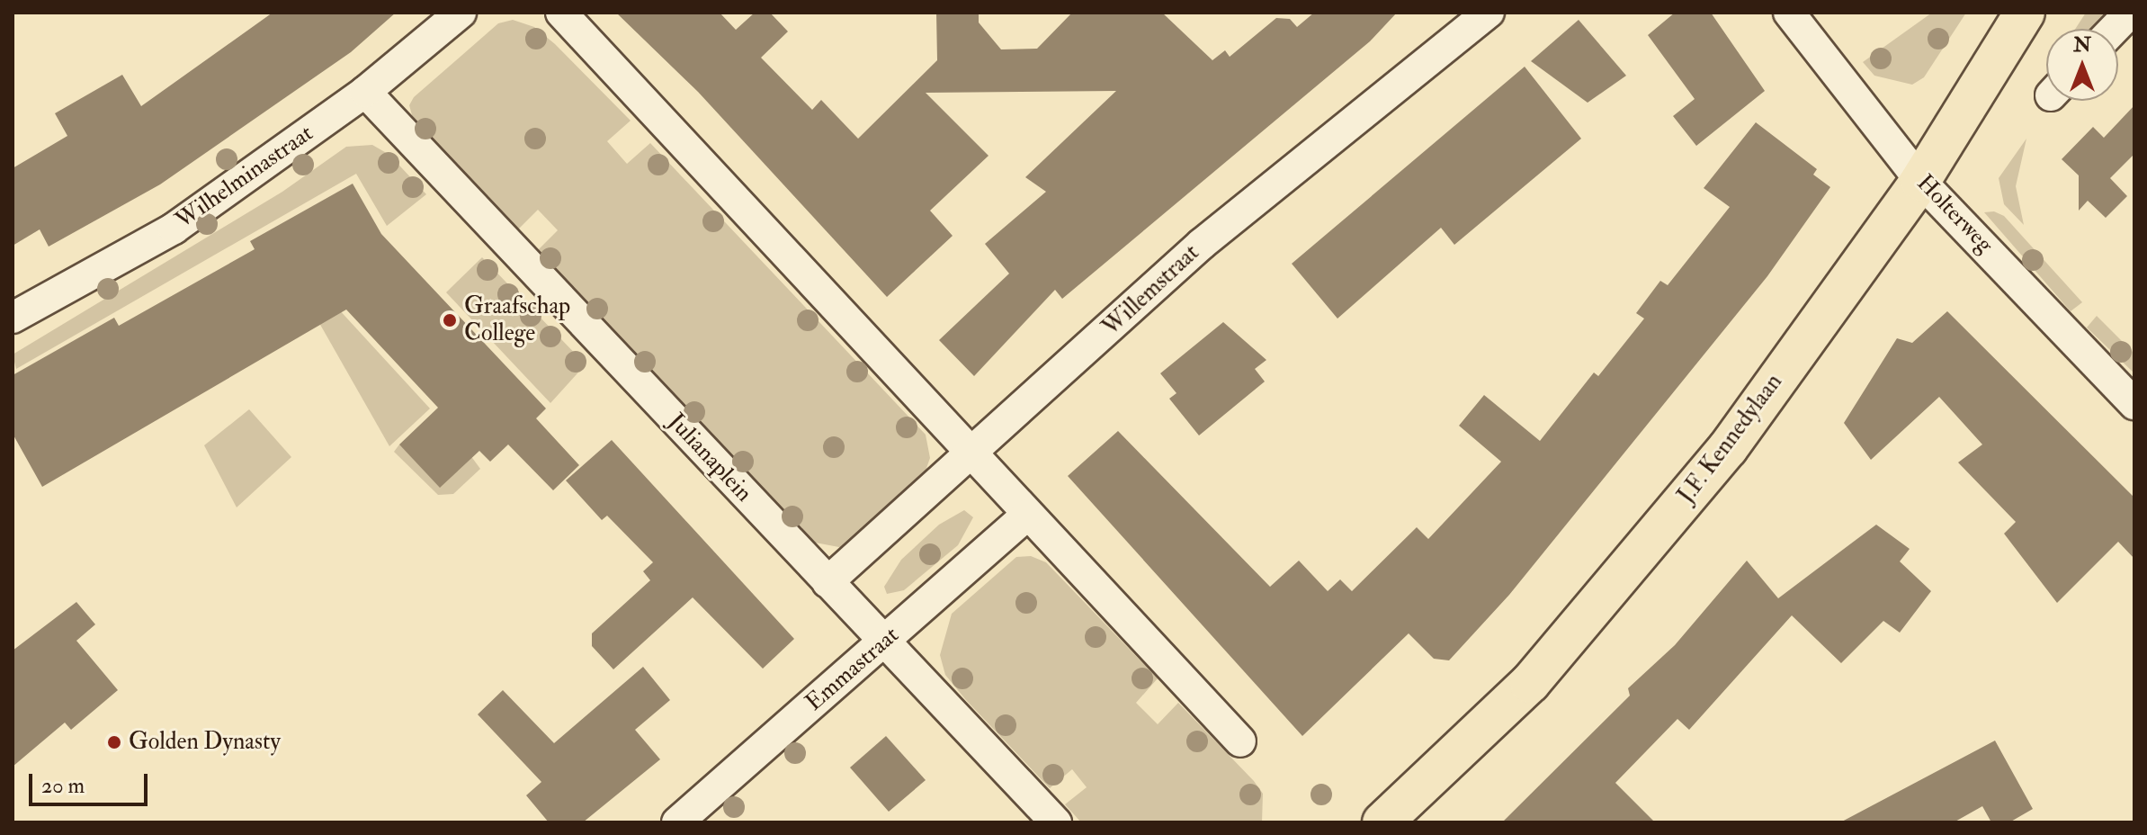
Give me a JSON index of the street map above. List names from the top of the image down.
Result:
{
  "streets": {
    "main road": ["J.F. Kennedylaan"],
    "street": [
      "Wilhelminastraat",
      "Holterweg",
      "Willemstraat",
      "Julianaplein",
      "Emmastraat"
    ]
  },
  "crossings": [
    ["Wilhelminastraat", "Julianaplein"],
    ["Holterweg", "J.F. Kennedylaan"],
    ["Willemstraat", "Julianaplein"],
    ["Julianaplein", "Emmastraat"]
  ],
  "places": ["Graafschap College", "Golden Dynasty"],
  "scale_bar": "20 m",
  "north": "top"
}
